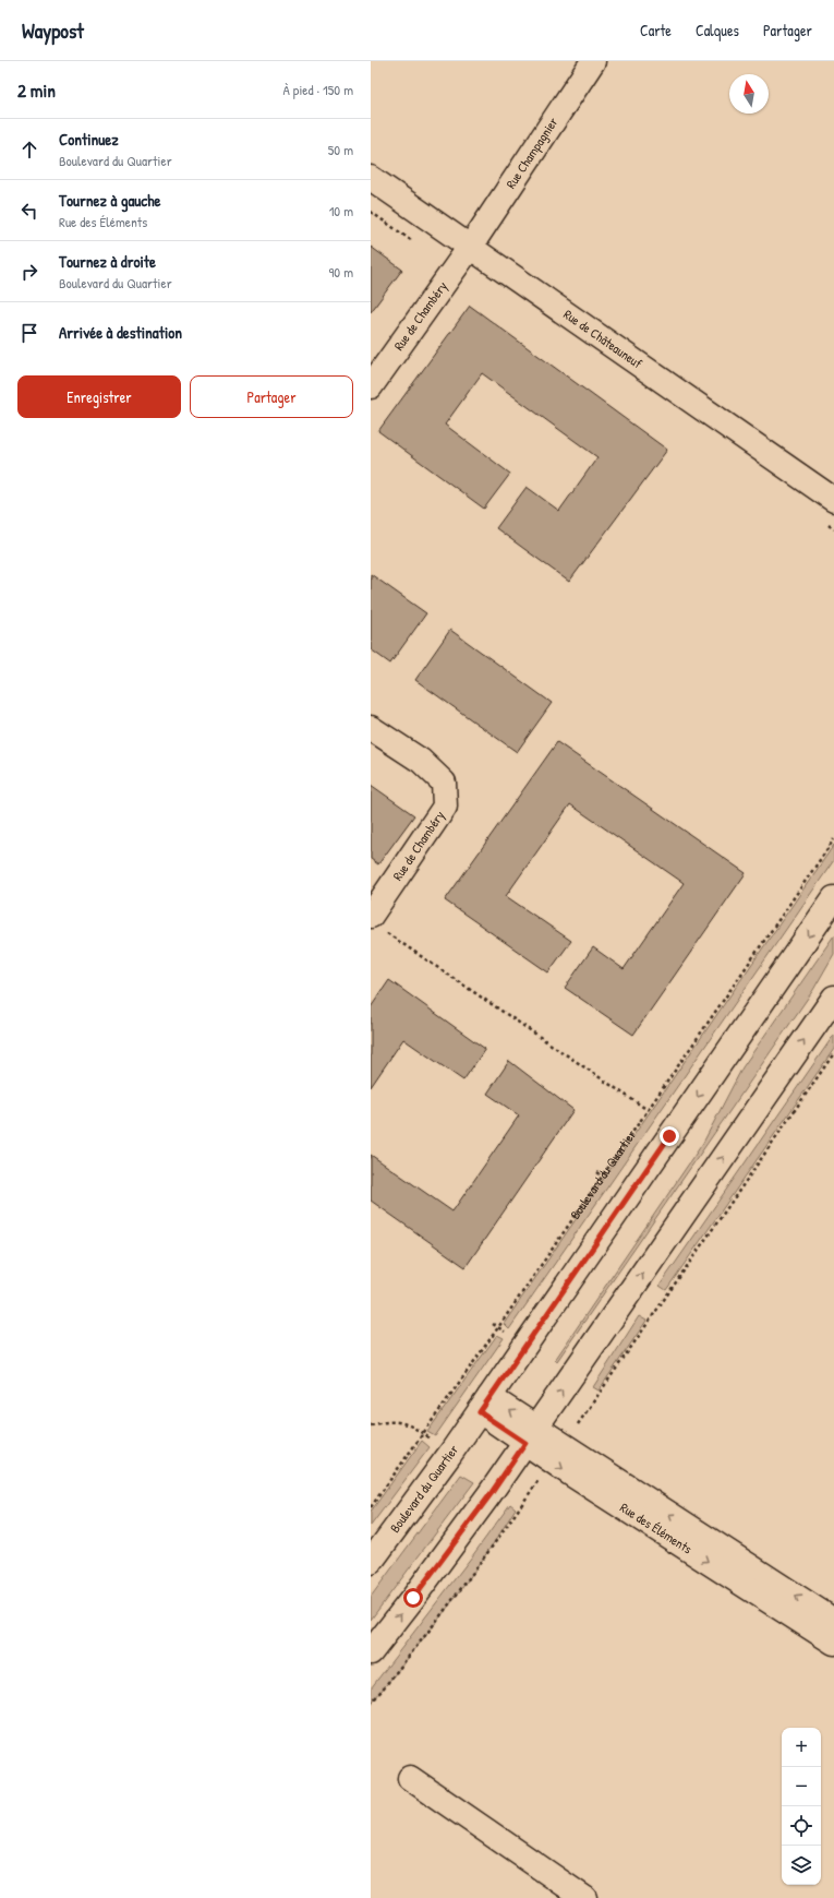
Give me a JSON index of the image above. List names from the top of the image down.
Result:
{
  "streets": {
    "main road": [
      "Rue Champagnier",
      "Rue de Chambéry",
      "Rue de Châteauneuf",
      "Boulevard du Quartier",
      "Rue des Éléments"
    ]
  },
  "crossings": [
    ["Rue Champagnier", "Rue de Chambéry"],
    ["Rue Champagnier", "Rue de Châteauneuf"],
    ["Rue de Chambéry", "Rue de Châteauneuf"],
    ["Boulevard du Quartier", "Rue des Éléments"]
  ],
  "north": "top",
  "page": {
    "header": "Waypost",
    "nav": ["Carte", "Calques", "Partager"],
    "heading": ["2 min", "À pied · 150 m"],
    "list": [
      ["Continuez", "Boulevard du Quartier", "50 m"],
      ["Tournez à gauche", "Rue des Éléments", "10 m"],
      ["Tournez à droite", "Boulevard du Quartier", "90 m"],
      "Arrivée à destination"
    ],
    "buttons": ["Enregistrer", "Partager"],
    "map_buttons": ["+", "−"]
  }
}
